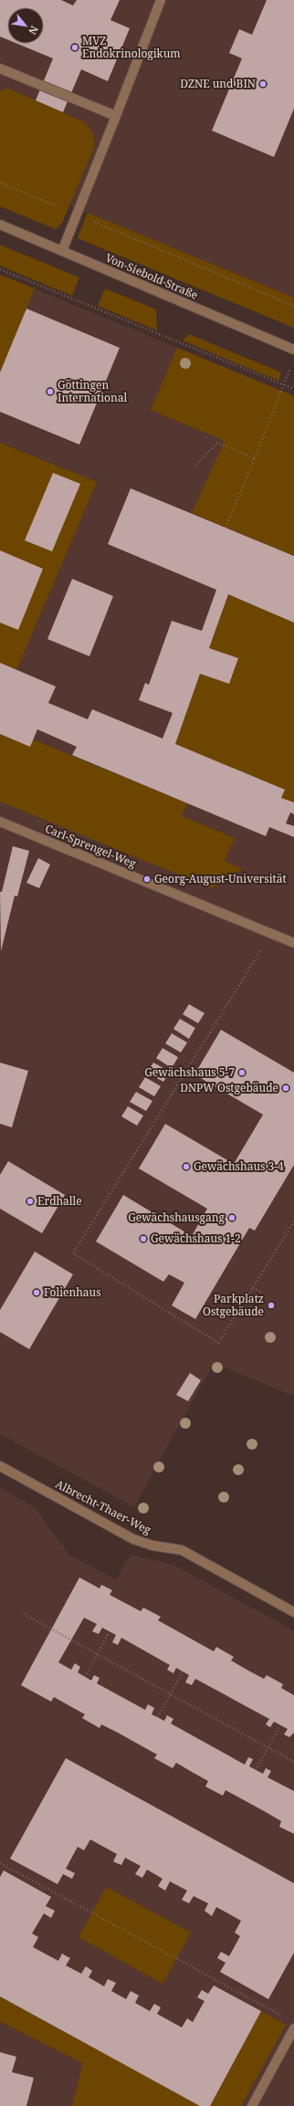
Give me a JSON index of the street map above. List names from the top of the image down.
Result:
{
  "streets": {
    "street": ["Von-Siebold-Straße", "Carl-Sprengel-Weg", "Albrecht-Thaer-Weg"]
  },
  "places": [
    "MVZ Endokrinologikum",
    "DZNE und BIN",
    "Göttingen International",
    "Georg-August-Universität",
    "Gewächshaus 5-7",
    "DNPW Ostgebäude",
    "Gewächshaus 3-4",
    "Erdhalle",
    "Gewächshausgang",
    "Gewächshaus 1-2",
    "Folienhaus",
    "Parkplatz Ostgebäude"
  ],
  "north": "bottom right"
}
